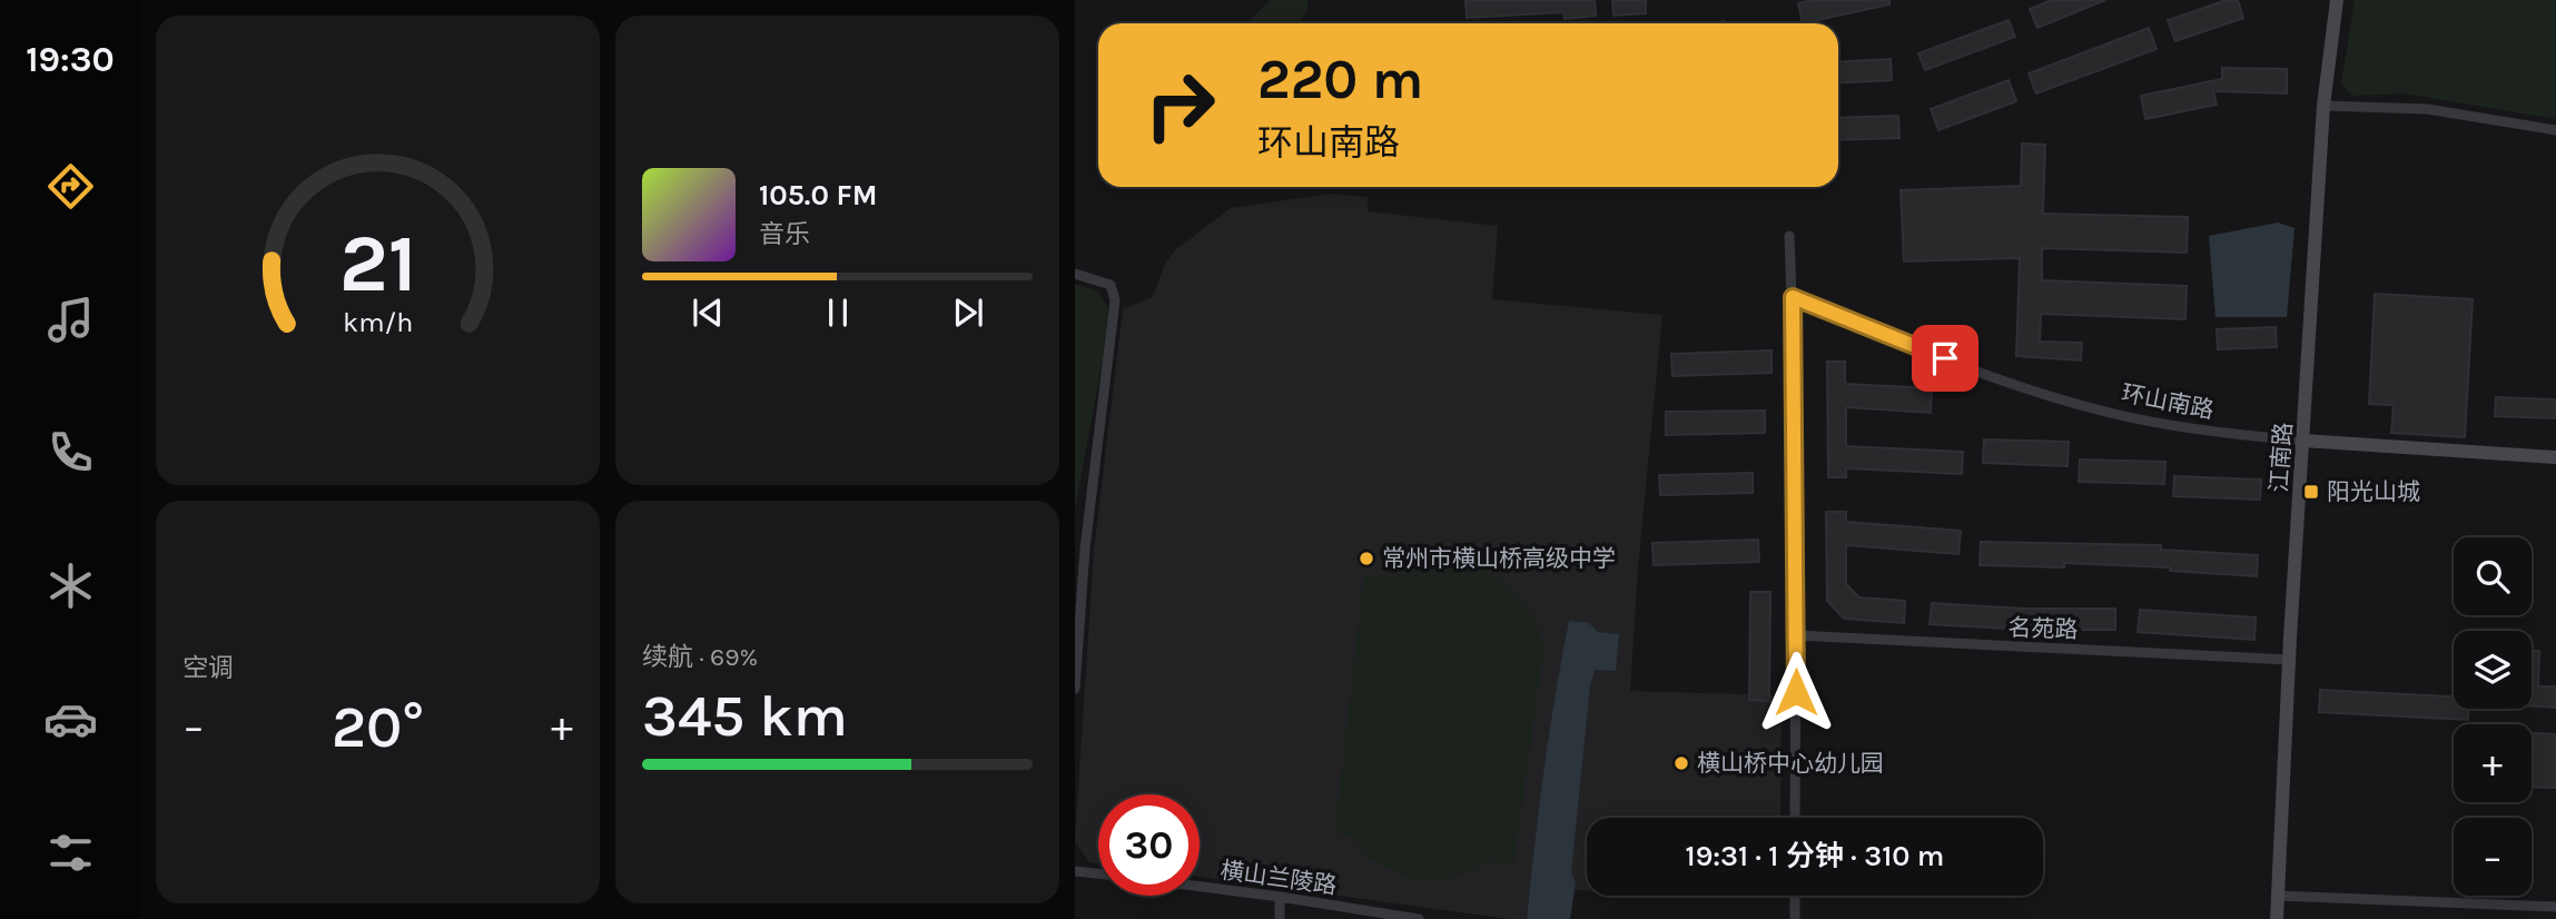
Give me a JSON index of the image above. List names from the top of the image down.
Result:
{
  "streets": {
    "main road": ["环山南路", "江南路"],
    "street": ["名苑路", "横山兰陵路"]
  },
  "crossings": [
    ["环山南路", "江南路"],
    ["江南路", "名苑路"]
  ],
  "places": {
    "transit": ["阳光山城"],
    "other": ["常州市横山桥高级中学", "横山桥中心幼儿园"]
  },
  "page": {
    "tabs": "19:30",
    "turn": ["220 m", "环山南路"],
    "song": ["105.0 FM", "音乐"],
    "tile": [
      "空调",
      ["续航 · 69%", "345 km"]
    ],
    "map_buttons": ["+", "−"],
    "heat": ["−", "20°", "+"],
    "limit": "30",
    "trip": "19:31 · 1 分钟 · 310 m",
    "gauge": ["21", "km/h"]
  }
}
